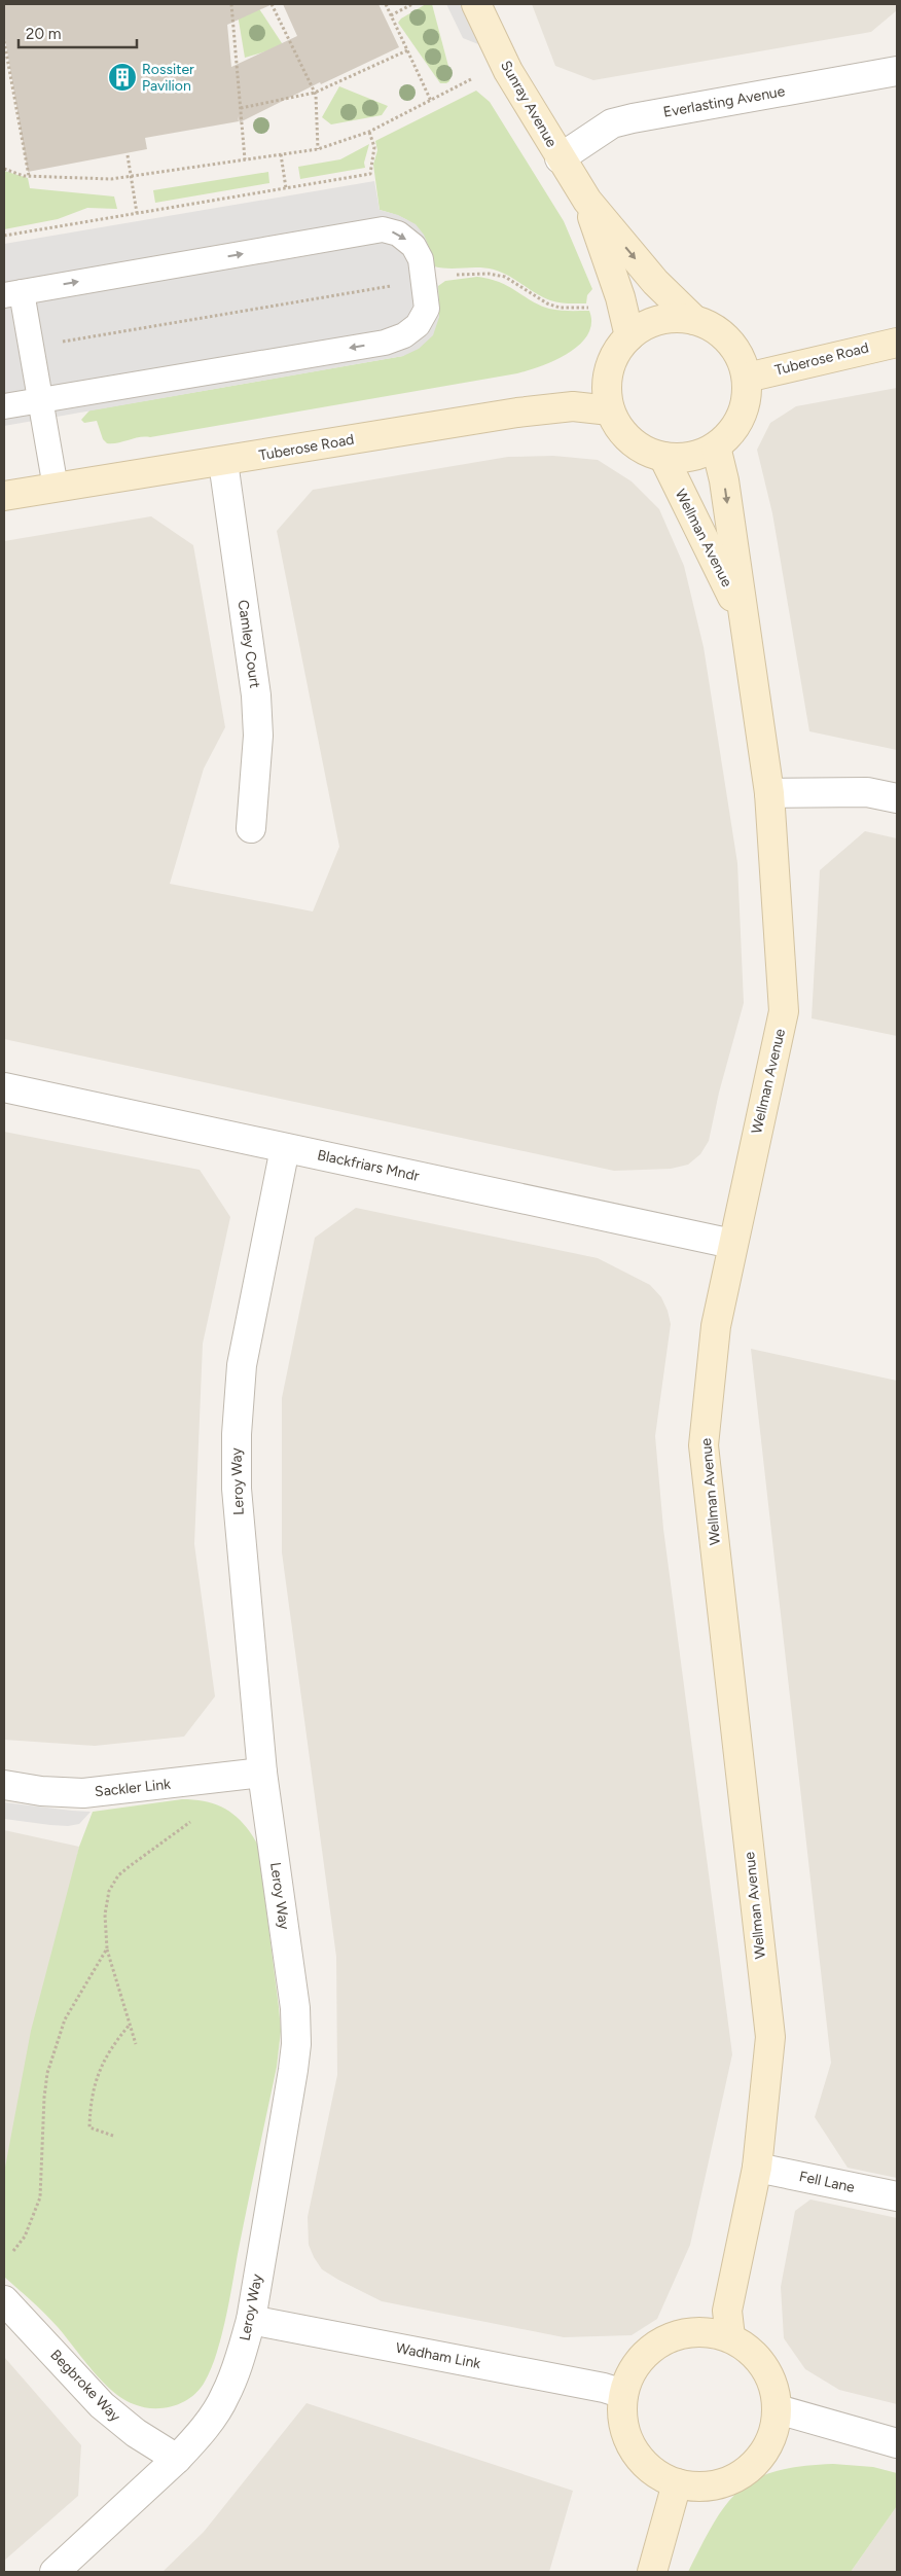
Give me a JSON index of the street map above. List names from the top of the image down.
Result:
{
  "streets": {
    "street": [
      "Everlasting Avenue",
      "Sunray Avenue",
      "Tuberose Road",
      "Wellman Avenue",
      "Camley Court",
      "Blackfriars Mndr",
      "Leroy Way",
      "Sackler Link",
      "Fell Lane",
      "Wadham Link",
      "Begbroke Way"
    ]
  },
  "crossings": [
    ["Everlasting Avenue", "Sunray Avenue"],
    ["Sunray Avenue", "Tuberose Road"],
    ["Sunray Avenue", "Wellman Avenue"],
    ["Tuberose Road", "Wellman Avenue"],
    ["Tuberose Road", "Camley Court"],
    ["Wellman Avenue", "Blackfriars Mndr"],
    ["Wellman Avenue", "Fell Lane"],
    ["Wellman Avenue", "Wadham Link"],
    ["Blackfriars Mndr", "Leroy Way"],
    ["Leroy Way", "Sackler Link"],
    ["Leroy Way", "Wadham Link"],
    ["Leroy Way", "Begbroke Way"]
  ],
  "places": {
    "building": ["Rossiter Pavilion"]
  },
  "scale_bar": "20 m"
}
